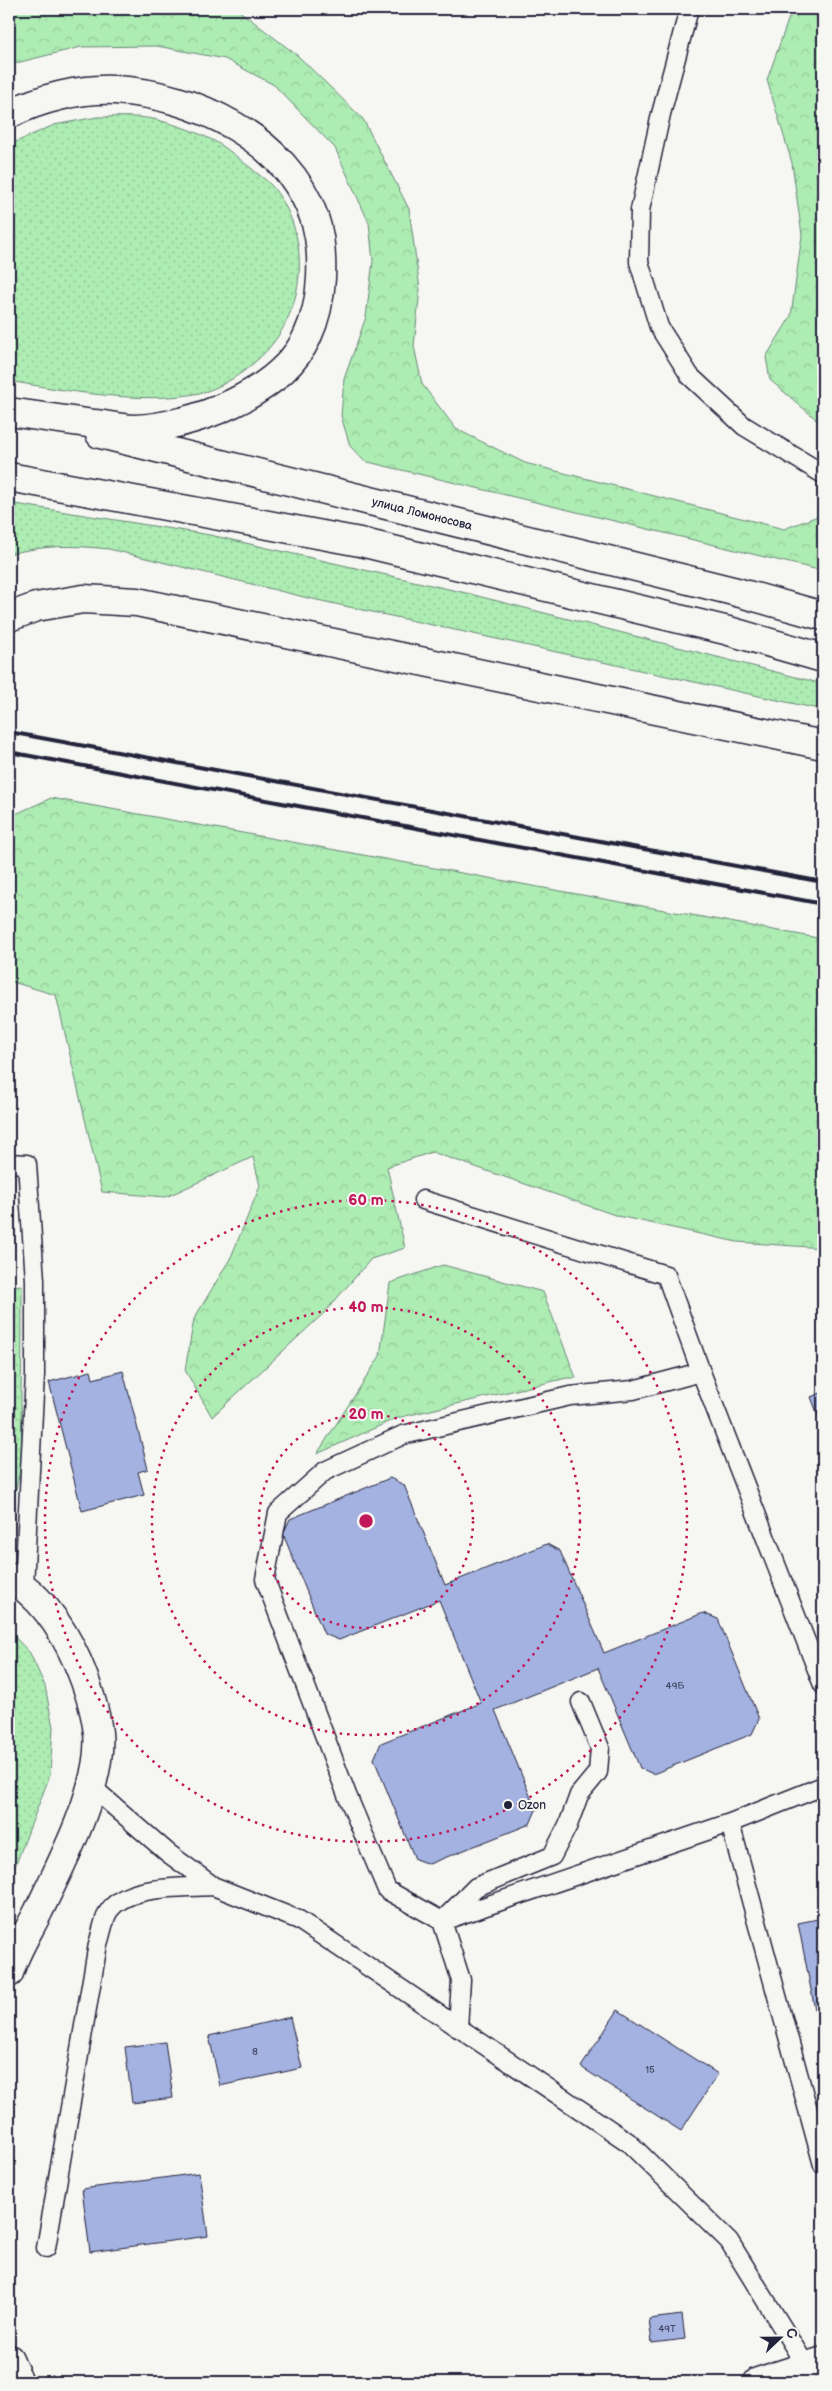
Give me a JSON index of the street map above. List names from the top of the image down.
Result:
{
  "streets": {
    "main road": ["улица Ломоносова"]
  },
  "places": ["Ozon"],
  "house_numbers": [
    "49Б",
    "8",
    "15",
    "49Т"
  ],
  "north": "right",
  "rings": ["60 m", "40 m", "20 m"]
}
